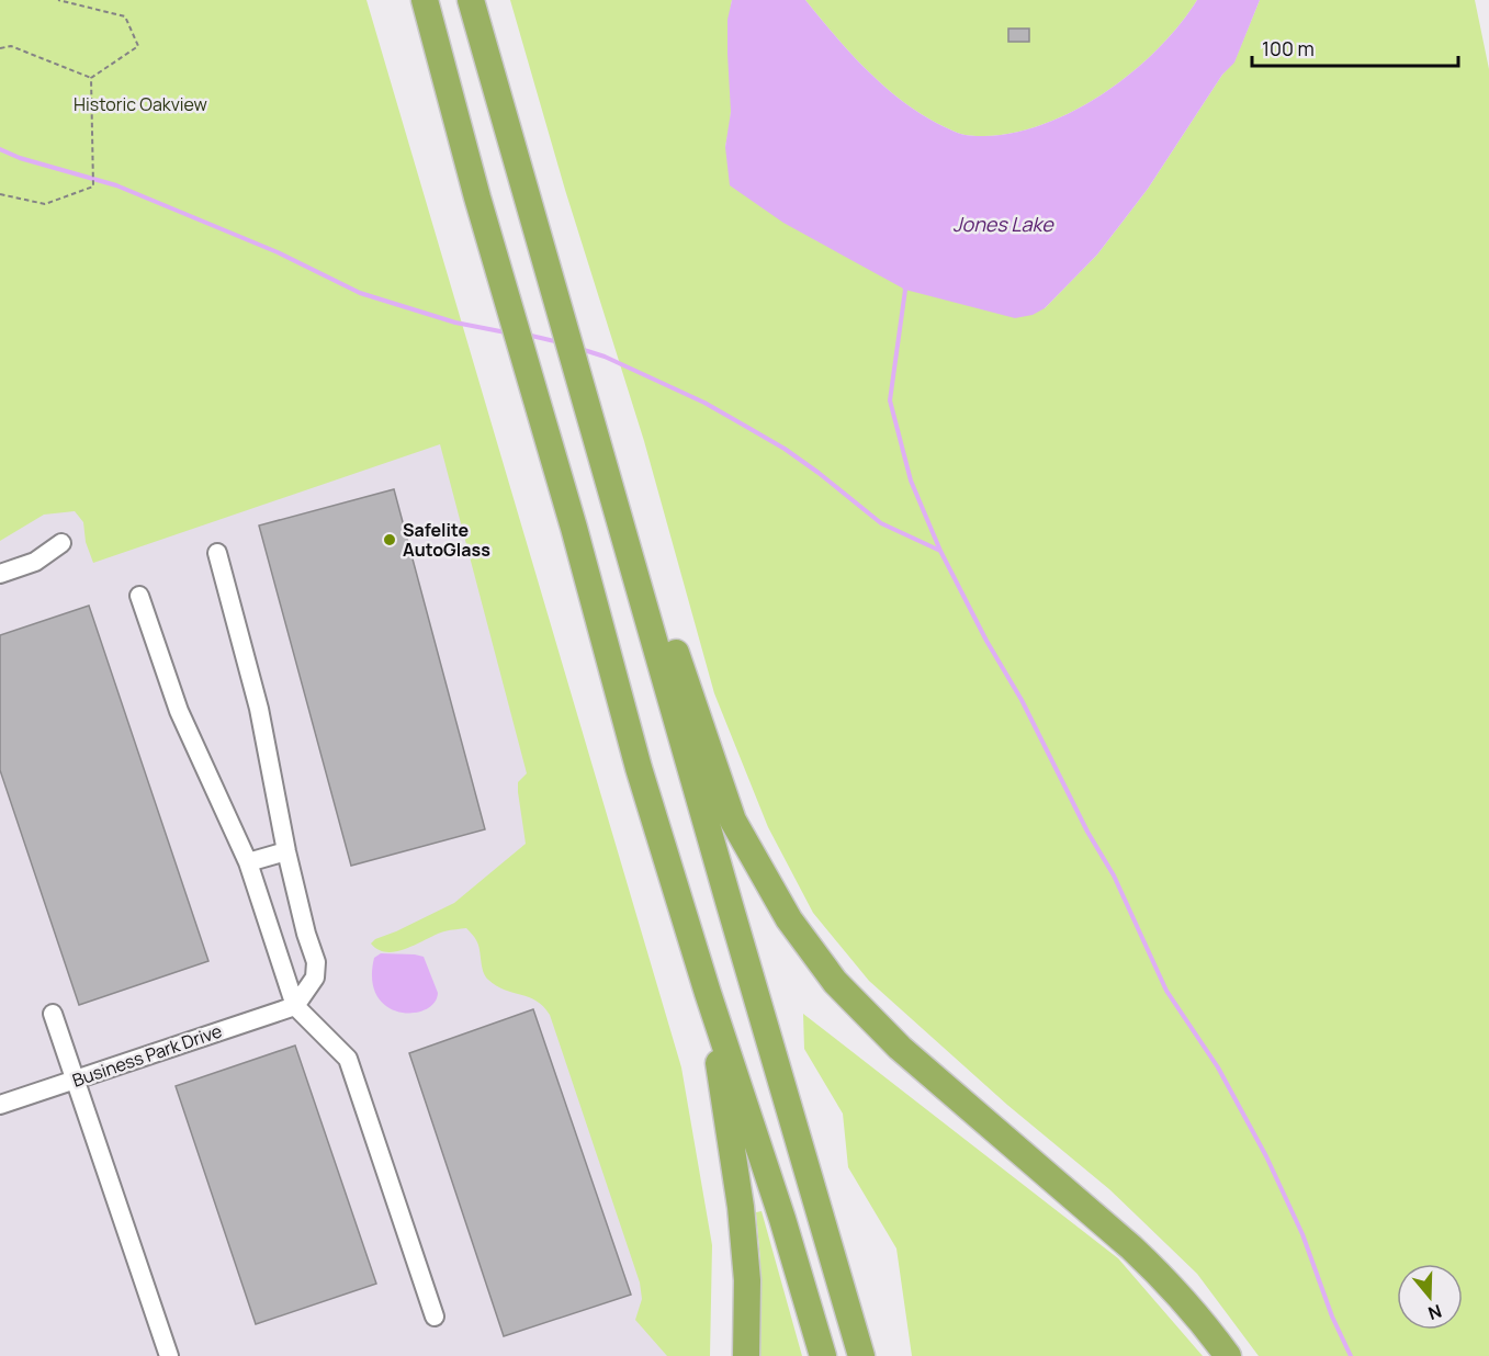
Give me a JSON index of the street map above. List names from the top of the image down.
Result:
{
  "streets": {
    "street": ["Business Park Drive"]
  },
  "water": ["Jones Lake"],
  "parks": ["Historic Oakview"],
  "places": ["Safelite AutoGlass"],
  "scale_bar": "100 m",
  "north": "bottom"
}
